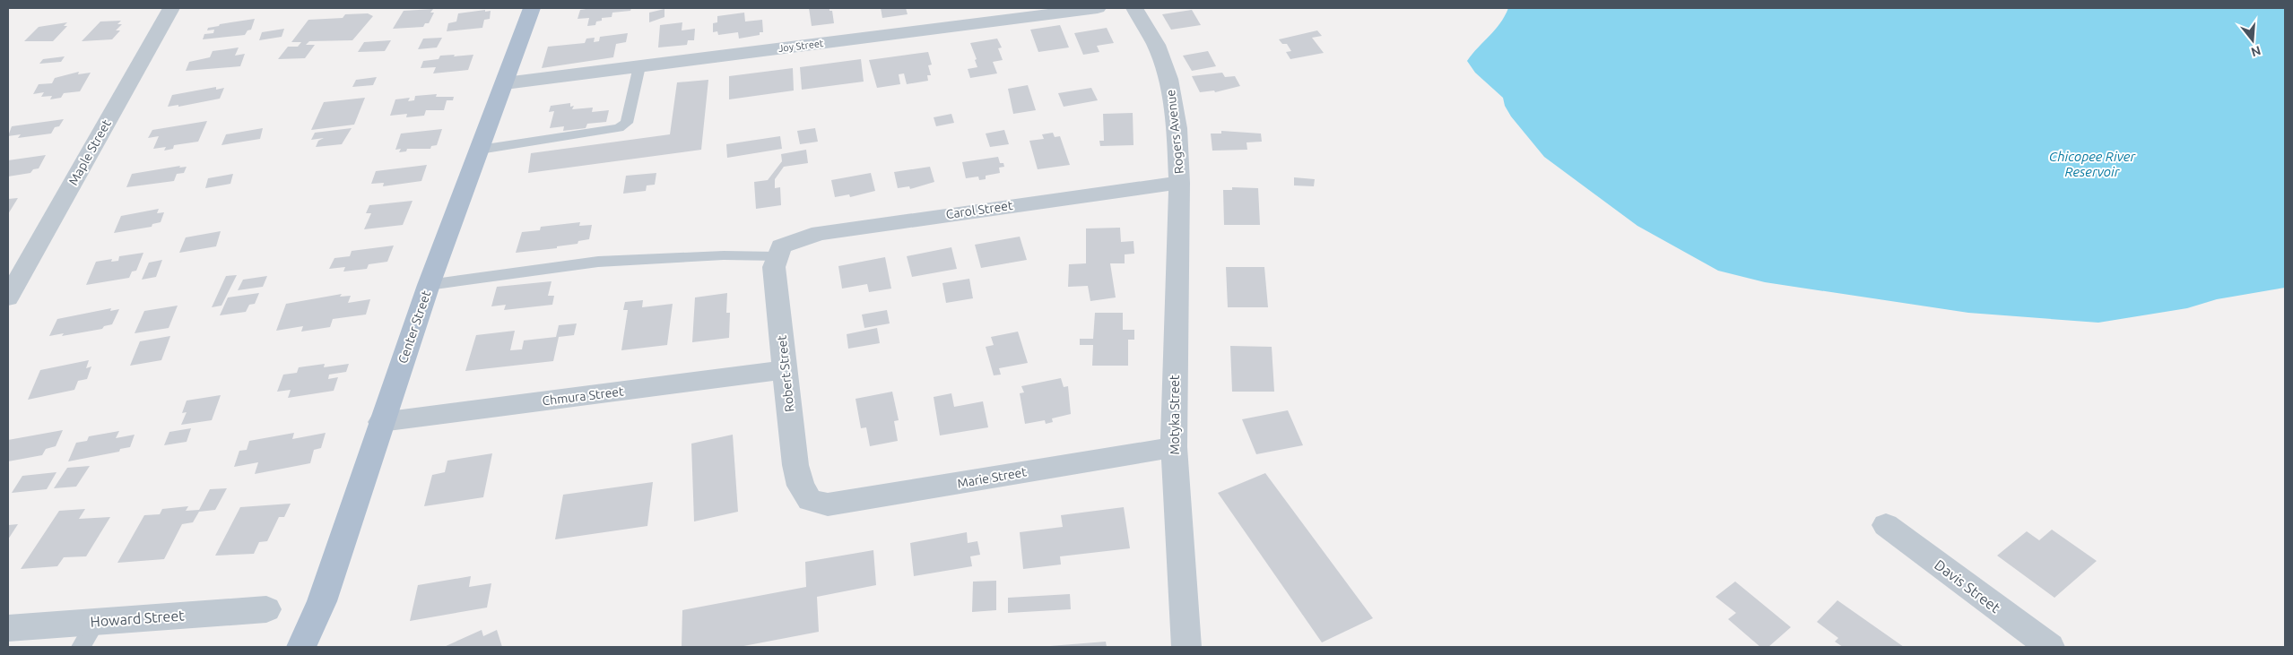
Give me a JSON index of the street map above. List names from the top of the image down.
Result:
{
  "streets": {
    "main road": ["Center Street"],
    "street": [
      "Joy Street",
      "Rogers Avenue",
      "Maple Street",
      "Carol Street",
      "Robert Street",
      "Chmura Street",
      "Motyka Street",
      "Marie Street",
      "Davis Street",
      "Howard Street"
    ]
  },
  "crossings": [
    ["Joy Street", "Center Street"],
    ["Rogers Avenue", "Carol Street"],
    ["Rogers Avenue", "Motyka Street"],
    ["Carol Street", "Robert Street"],
    ["Carol Street", "Motyka Street"],
    ["Center Street", "Chmura Street"],
    ["Robert Street", "Chmura Street"],
    ["Robert Street", "Marie Street"],
    ["Motyka Street", "Marie Street"]
  ],
  "water": ["Chicopee River Reservoir"],
  "north": "bottom"
}
